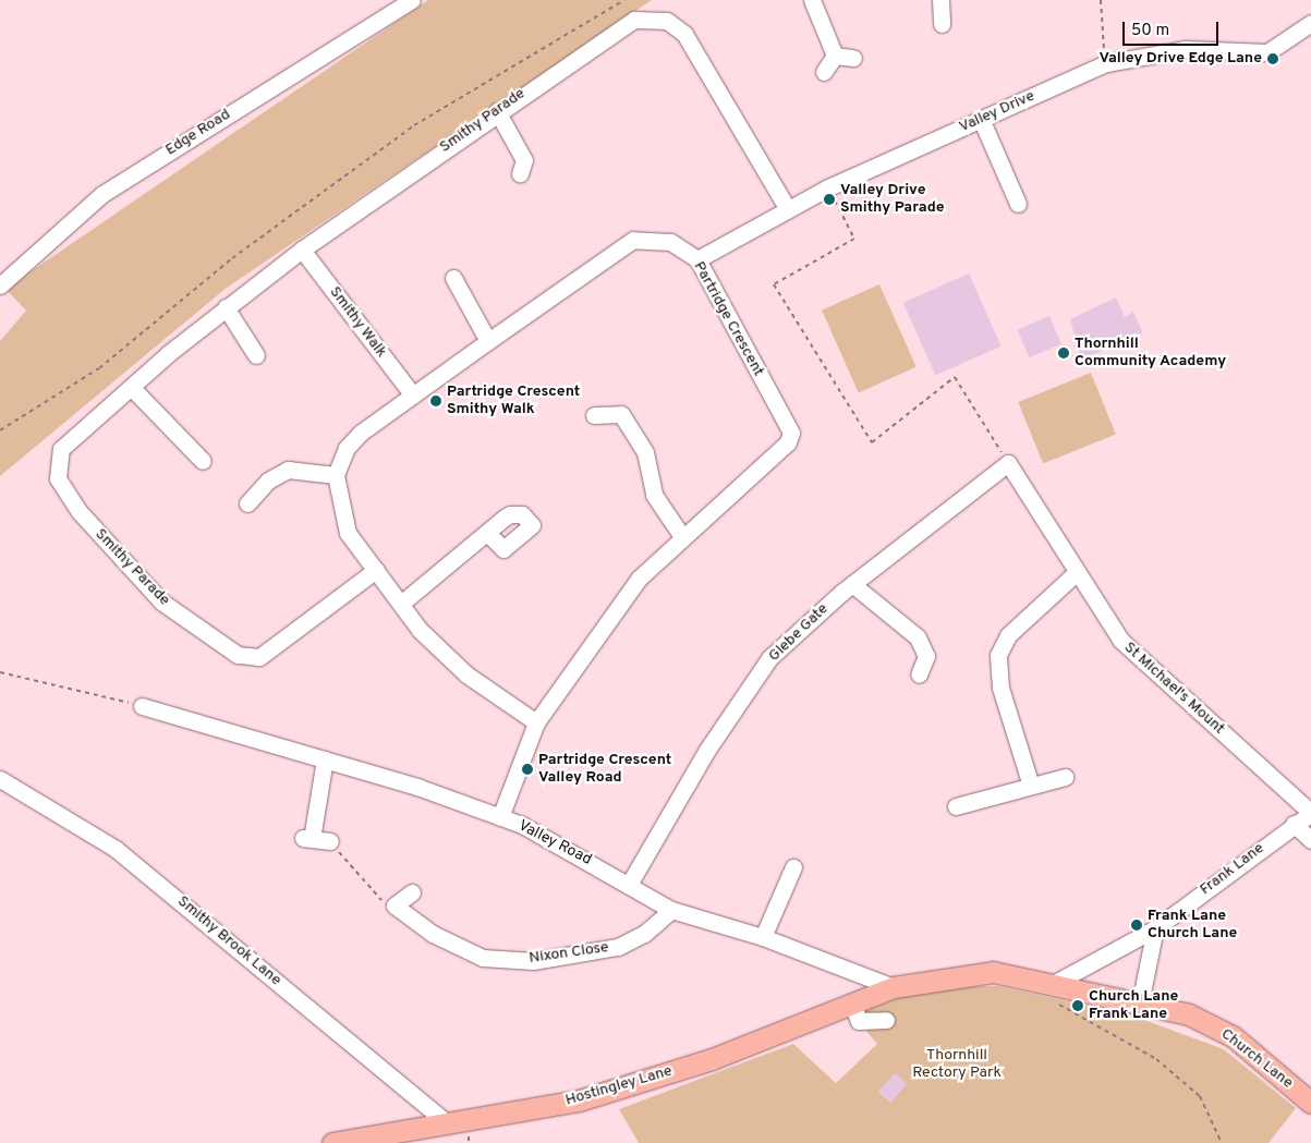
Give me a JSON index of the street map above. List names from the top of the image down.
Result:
{
  "streets": {
    "main road": ["Church Lane", "Hostingley Lane"],
    "street": [
      "Valley Drive",
      "Smithy Parade",
      "Edge Road",
      "Partridge Crescent",
      "Smithy Walk",
      "Glebe Gate",
      "St Michael's Mount",
      "Valley Road",
      "Frank Lane",
      "Smithy Brook Lane",
      "Nixon Close"
    ]
  },
  "crossings": [
    ["Valley Drive", "Smithy Parade"],
    ["Valley Drive", "Partridge Crescent"],
    ["Smithy Parade", "Partridge Crescent"],
    ["Smithy Parade", "Smithy Walk"],
    ["Partridge Crescent", "Smithy Walk"],
    ["Partridge Crescent", "Valley Road"],
    ["Glebe Gate", "St Michael's Mount"],
    ["Glebe Gate", "Valley Road"],
    ["St Michael's Mount", "Frank Lane"],
    ["Valley Road", "Nixon Close"],
    ["Valley Road", "Hostingley Lane"],
    ["Frank Lane", "Church Lane"],
    ["Frank Lane", "Hostingley Lane"],
    ["Smithy Brook Lane", "Hostingley Lane"],
    ["Church Lane", "Hostingley Lane"]
  ],
  "parks": ["Thornhill Rectory Park"],
  "places": [
    "Valley Drive Edge Lane",
    "Valley Drive Smithy Parade",
    "Thornhill Community Academy",
    "Partridge Crescent Smithy Walk",
    "Partridge Crescent Valley Road",
    "Frank Lane Church Lane",
    "Church Lane Frank Lane"
  ],
  "scale_bar": "50 m"
}
